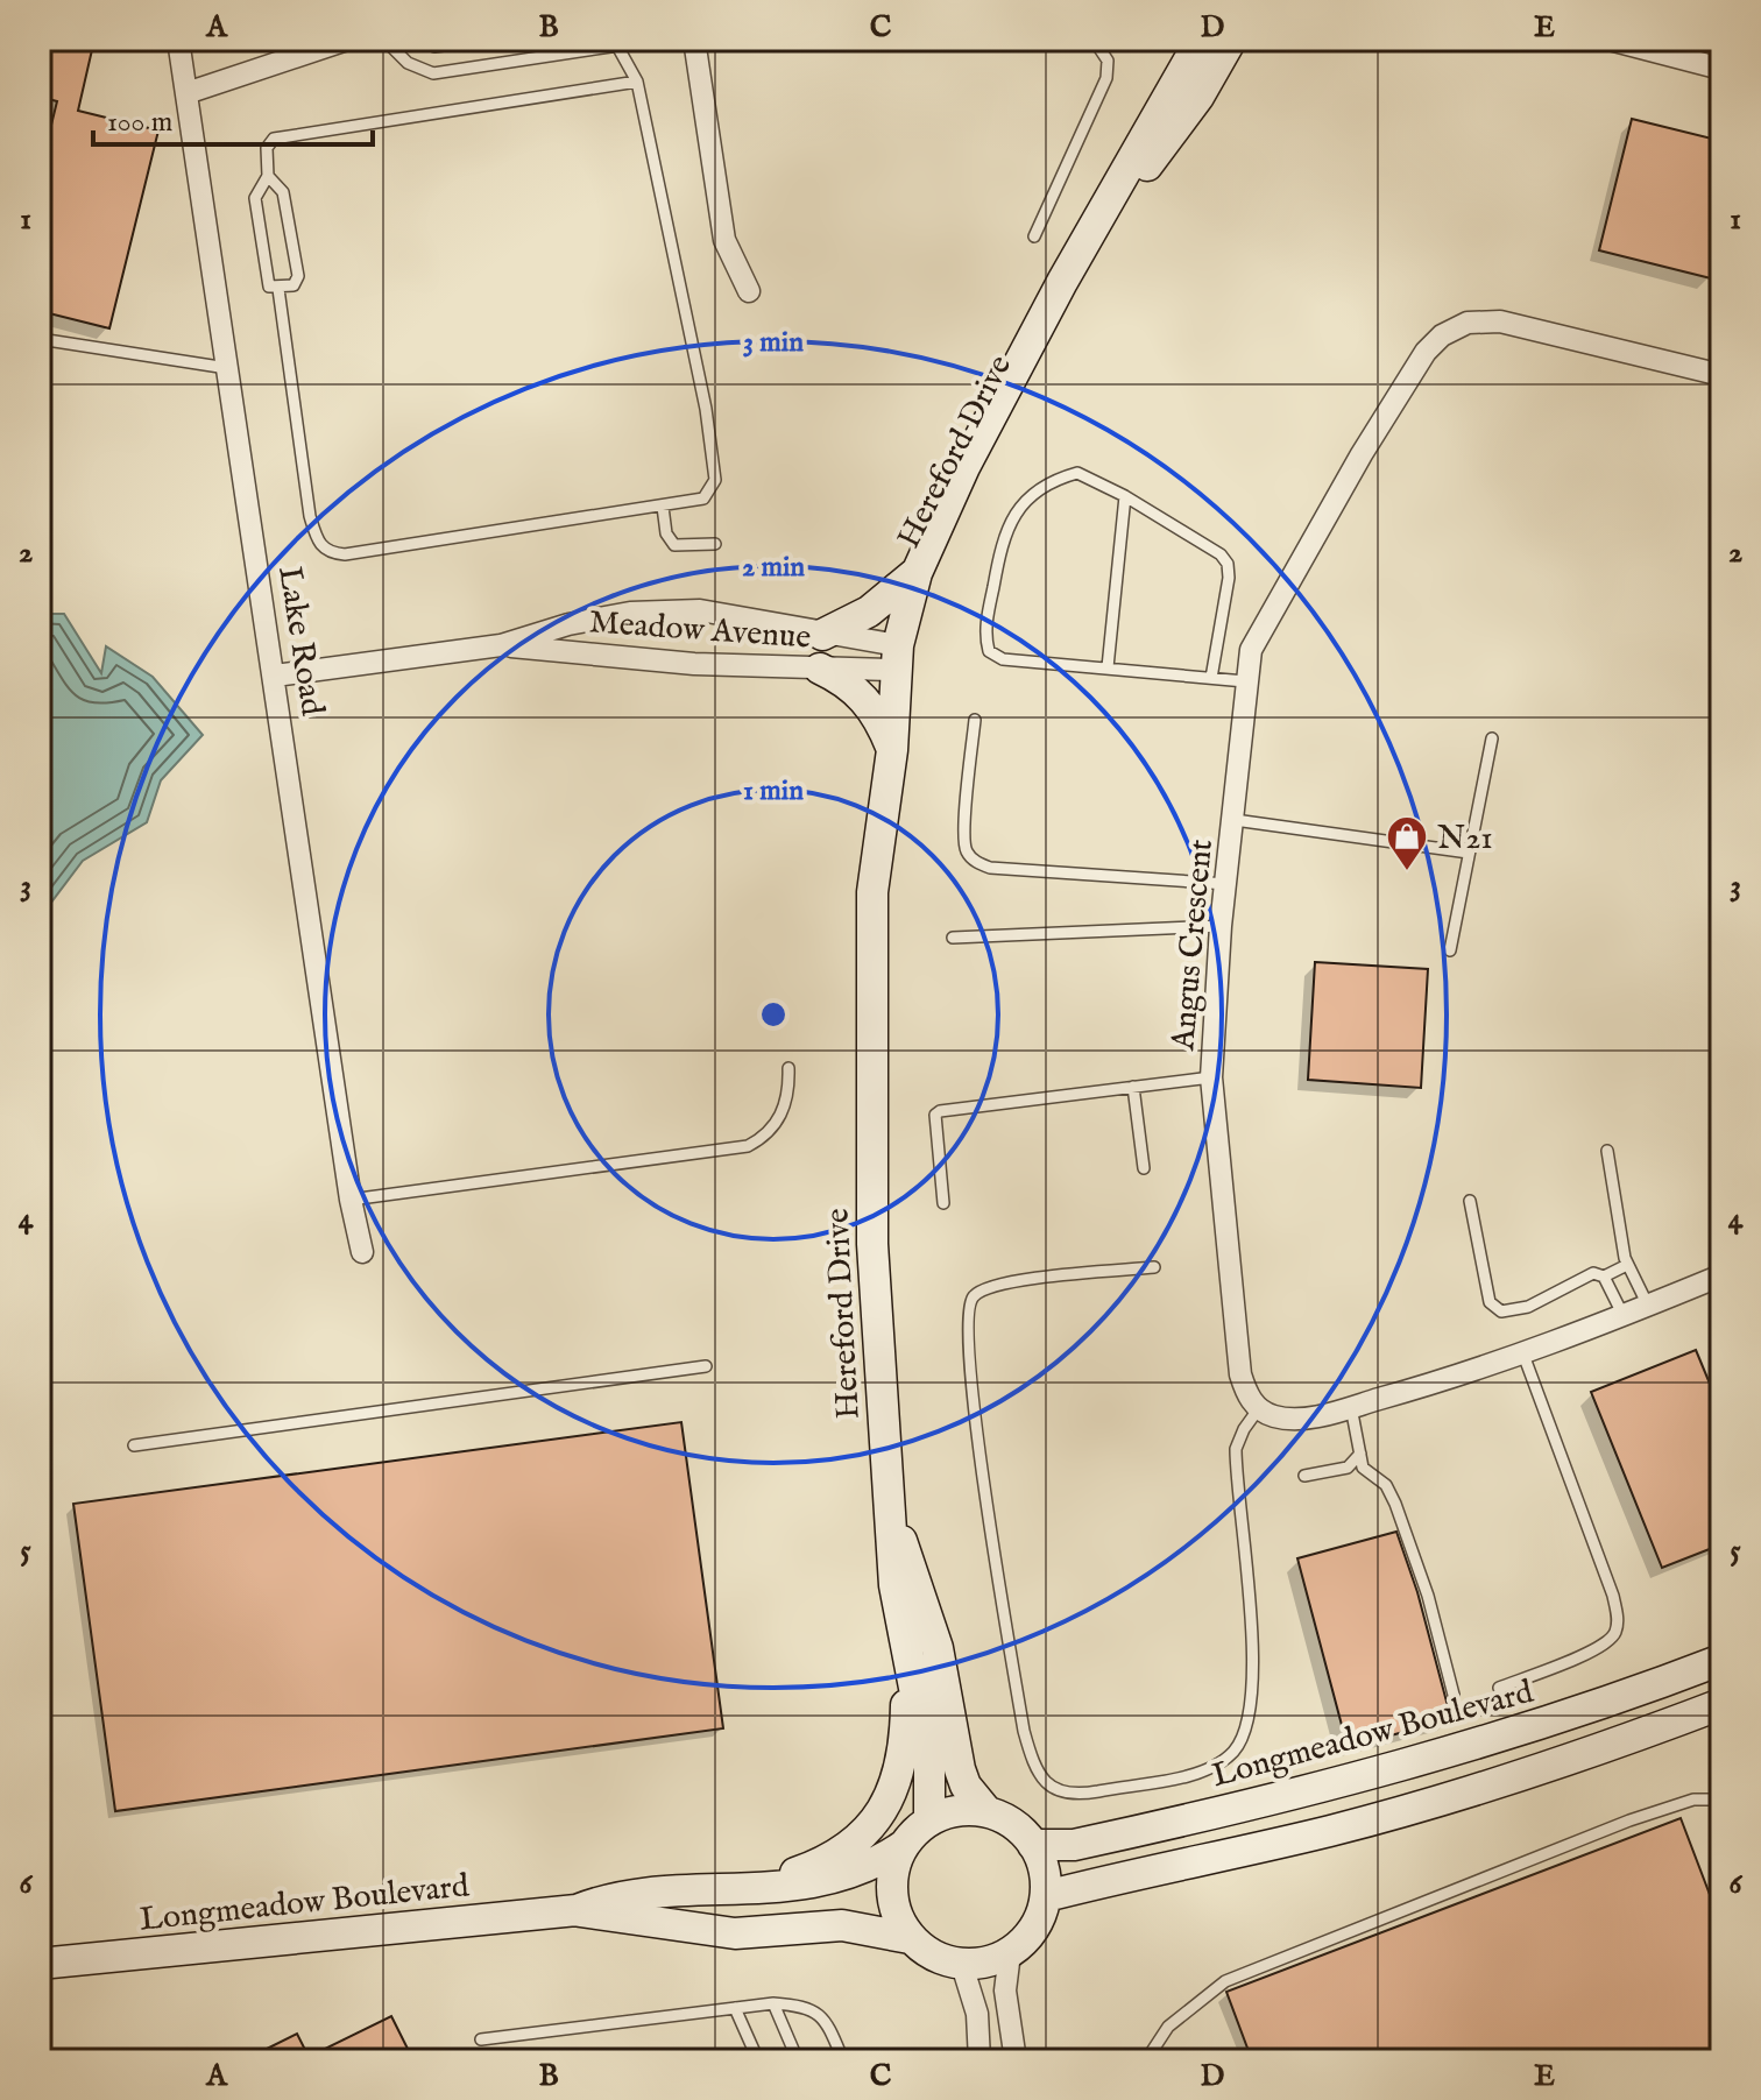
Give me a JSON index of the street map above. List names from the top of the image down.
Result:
{
  "streets": {
    "street": [
      "Hereford Drive",
      "Meadow Avenue",
      "Lake Road",
      "Angus Crescent",
      "Longmeadow Boulevard"
    ]
  },
  "crossings": [
    ["Hereford Drive", "Meadow Avenue"],
    ["Hereford Drive", "Longmeadow Boulevard"],
    ["Meadow Avenue", "Lake Road"]
  ],
  "places": {
    "shop": ["N21"]
  },
  "scale_bar": "100 m",
  "grid": {
    "columns": [
      "A",
      "B",
      "C",
      "D",
      "E"
    ],
    "rows": [
      "1",
      "2",
      "3",
      "4",
      "5",
      "6"
    ]
  },
  "rings": ["3 min", "2 min", "1 min"]
}
